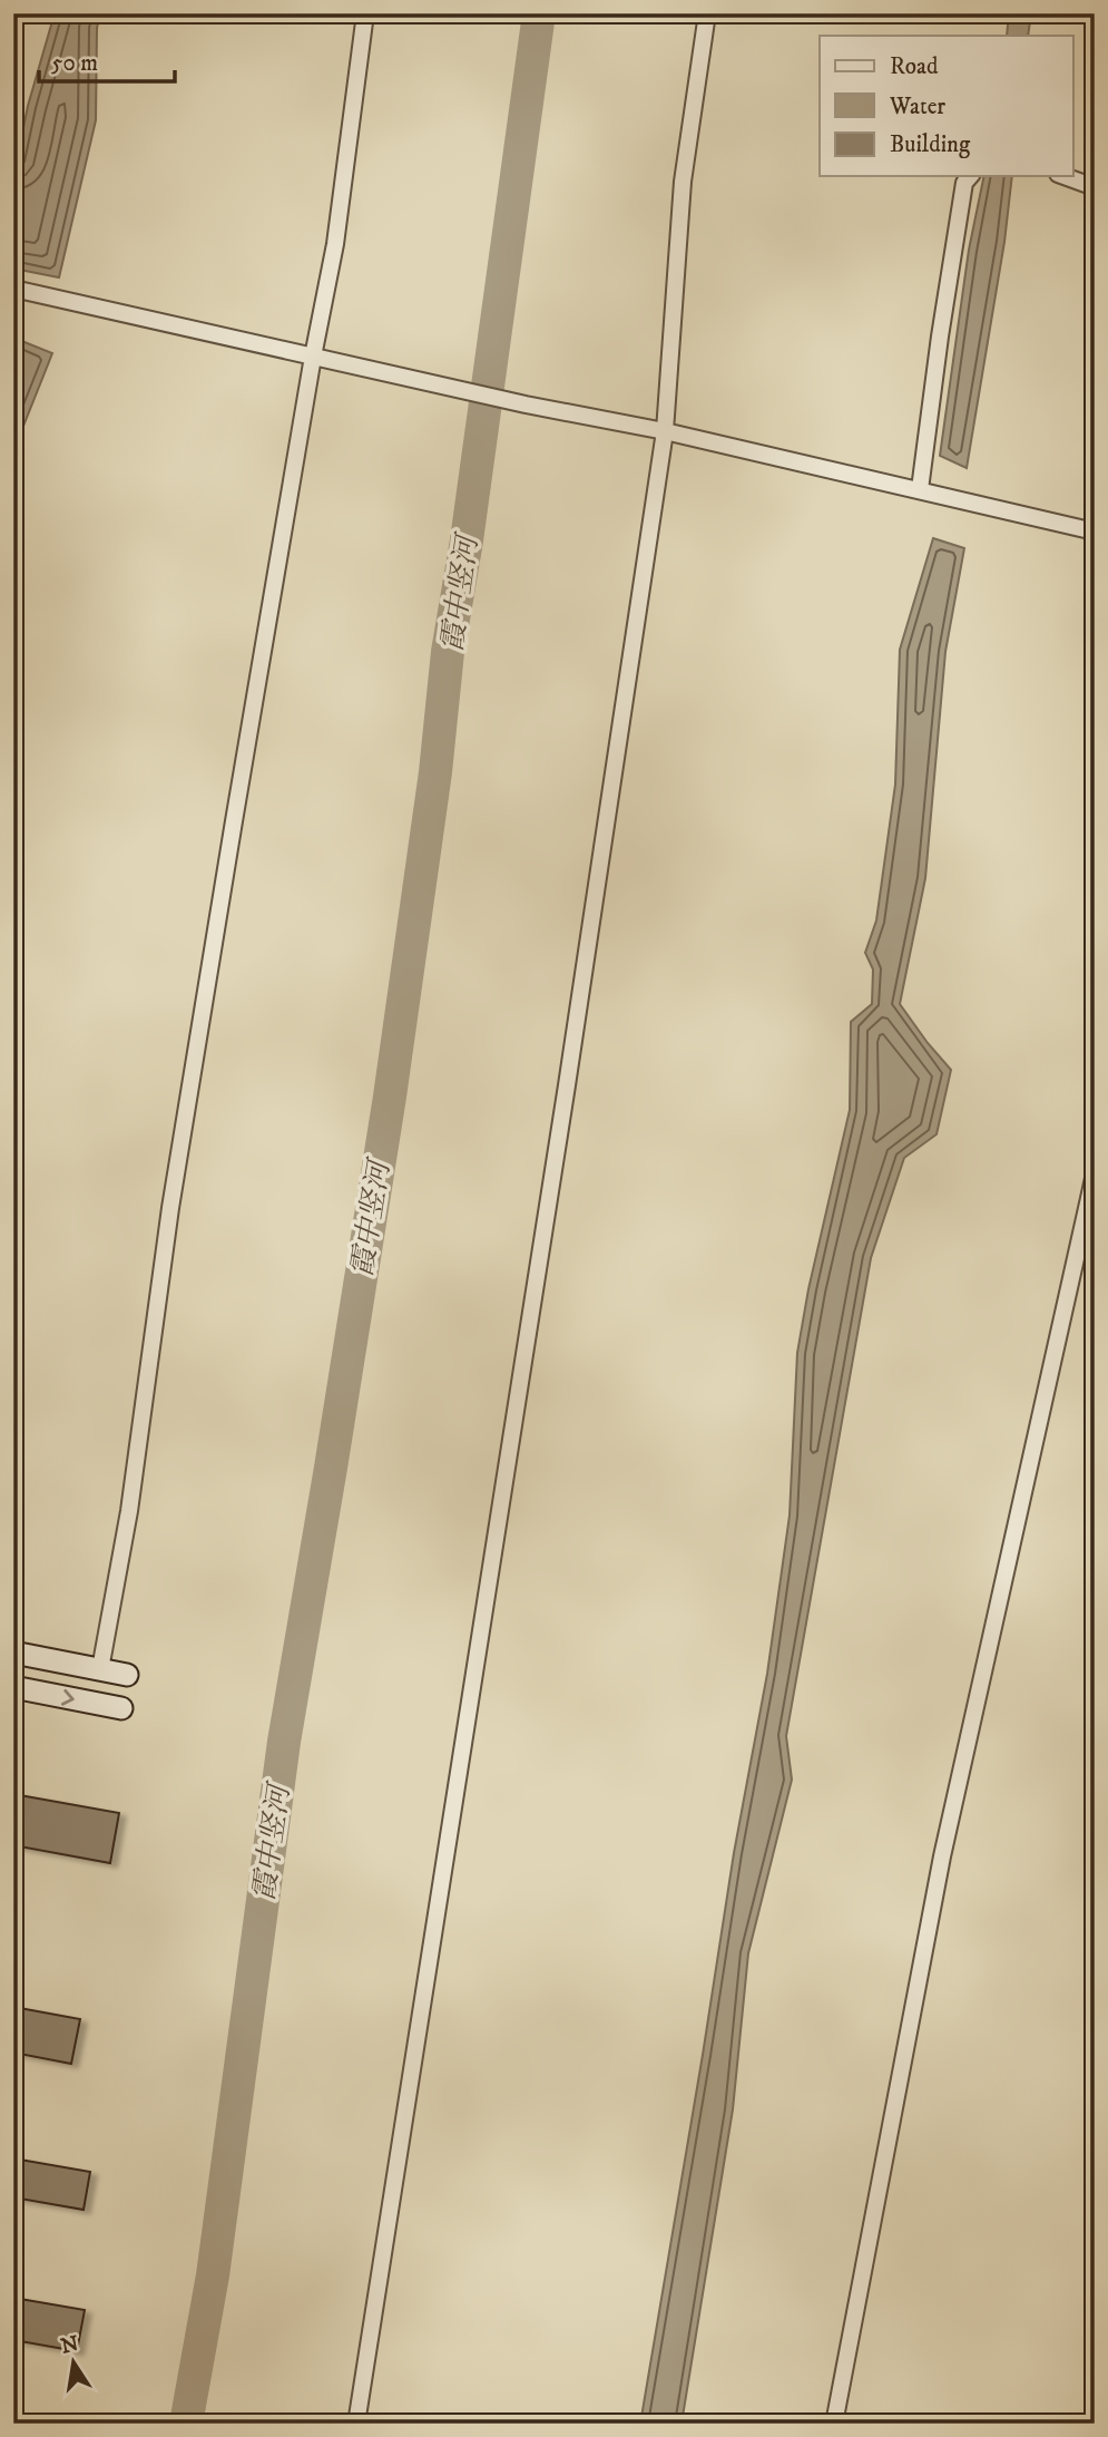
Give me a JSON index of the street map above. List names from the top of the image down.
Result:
{
  "water": ["霞中竖河"],
  "legend": ["Road", "Water", "Building"],
  "scale_bar": "50 m",
  "north": "top"
}
